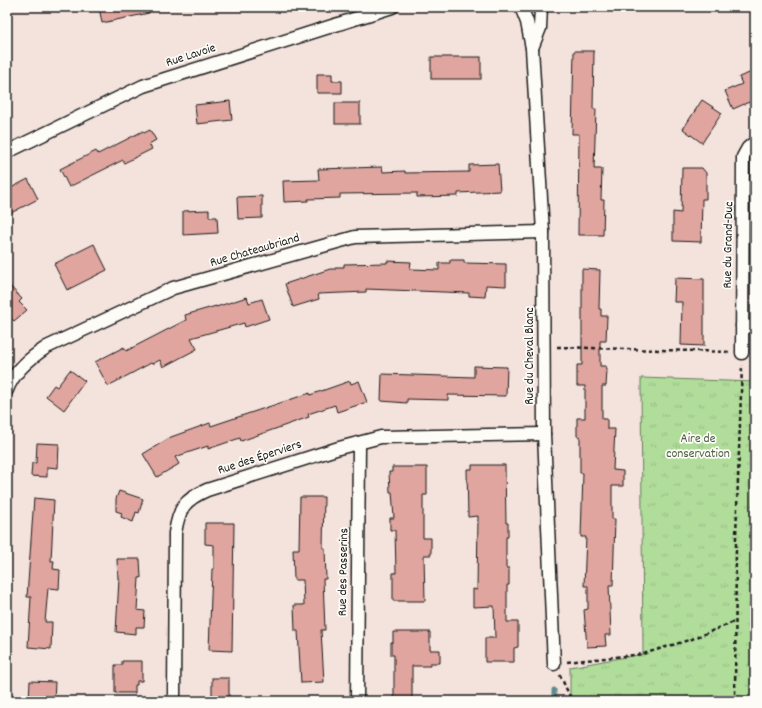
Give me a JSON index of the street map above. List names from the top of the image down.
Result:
{
  "streets": {
    "street": [
      "Rue Lavoie",
      "Rue du Grand-Duc",
      "Rue Chateaubriand",
      "Rue du Cheval Blanc",
      "Rue des Éperviers",
      "Rue des Passerins"
    ]
  },
  "crossings": [
    ["Rue Chateaubriand", "Rue du Cheval Blanc"],
    ["Rue du Cheval Blanc", "Rue des Éperviers"],
    ["Rue des Éperviers", "Rue des Passerins"]
  ],
  "parks": ["Aire de conservation"]
}
